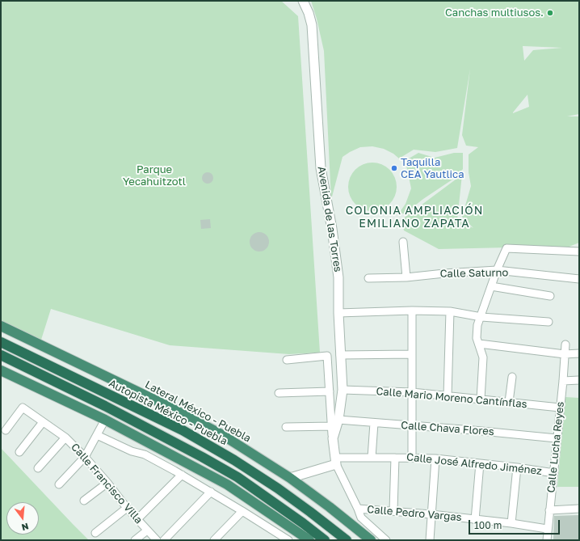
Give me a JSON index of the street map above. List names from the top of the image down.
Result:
{
  "streets": {
    "highway": ["Lateral México - Puebla", "Autopista México - Puebla"],
    "street": [
      "Avenida de las Torres",
      "Calle Saturno",
      "Calle Mario Moreno Cantínflas",
      "Calle Chava Flores",
      "Calle Lucha Reyes",
      "Calle José Alfredo Jiménez",
      "Calle Francisco Villa",
      "Calle Pedro Vargas"
    ]
  },
  "crossings": [
    ["Avenida de las Torres", "Calle Mario Moreno Cantínflas"],
    ["Avenida de las Torres", "Calle Chava Flores"],
    ["Avenida de las Torres", "Calle José Alfredo Jiménez"],
    ["Calle Mario Moreno Cantínflas", "Calle Lucha Reyes"],
    ["Calle Chava Flores", "Calle Lucha Reyes"],
    ["Calle Lucha Reyes", "Calle José Alfredo Jiménez"],
    ["Calle Lucha Reyes", "Calle Pedro Vargas"]
  ],
  "districts": ["COLONIA AMPLIACIÓN EMILIANO ZAPATA"],
  "parks": ["Parque Yecahuitzotl"],
  "places": ["Canchas multiusos.", "Taquilla CEA Yautlica"],
  "scale_bar": "100 m",
  "north": "bottom"
}
